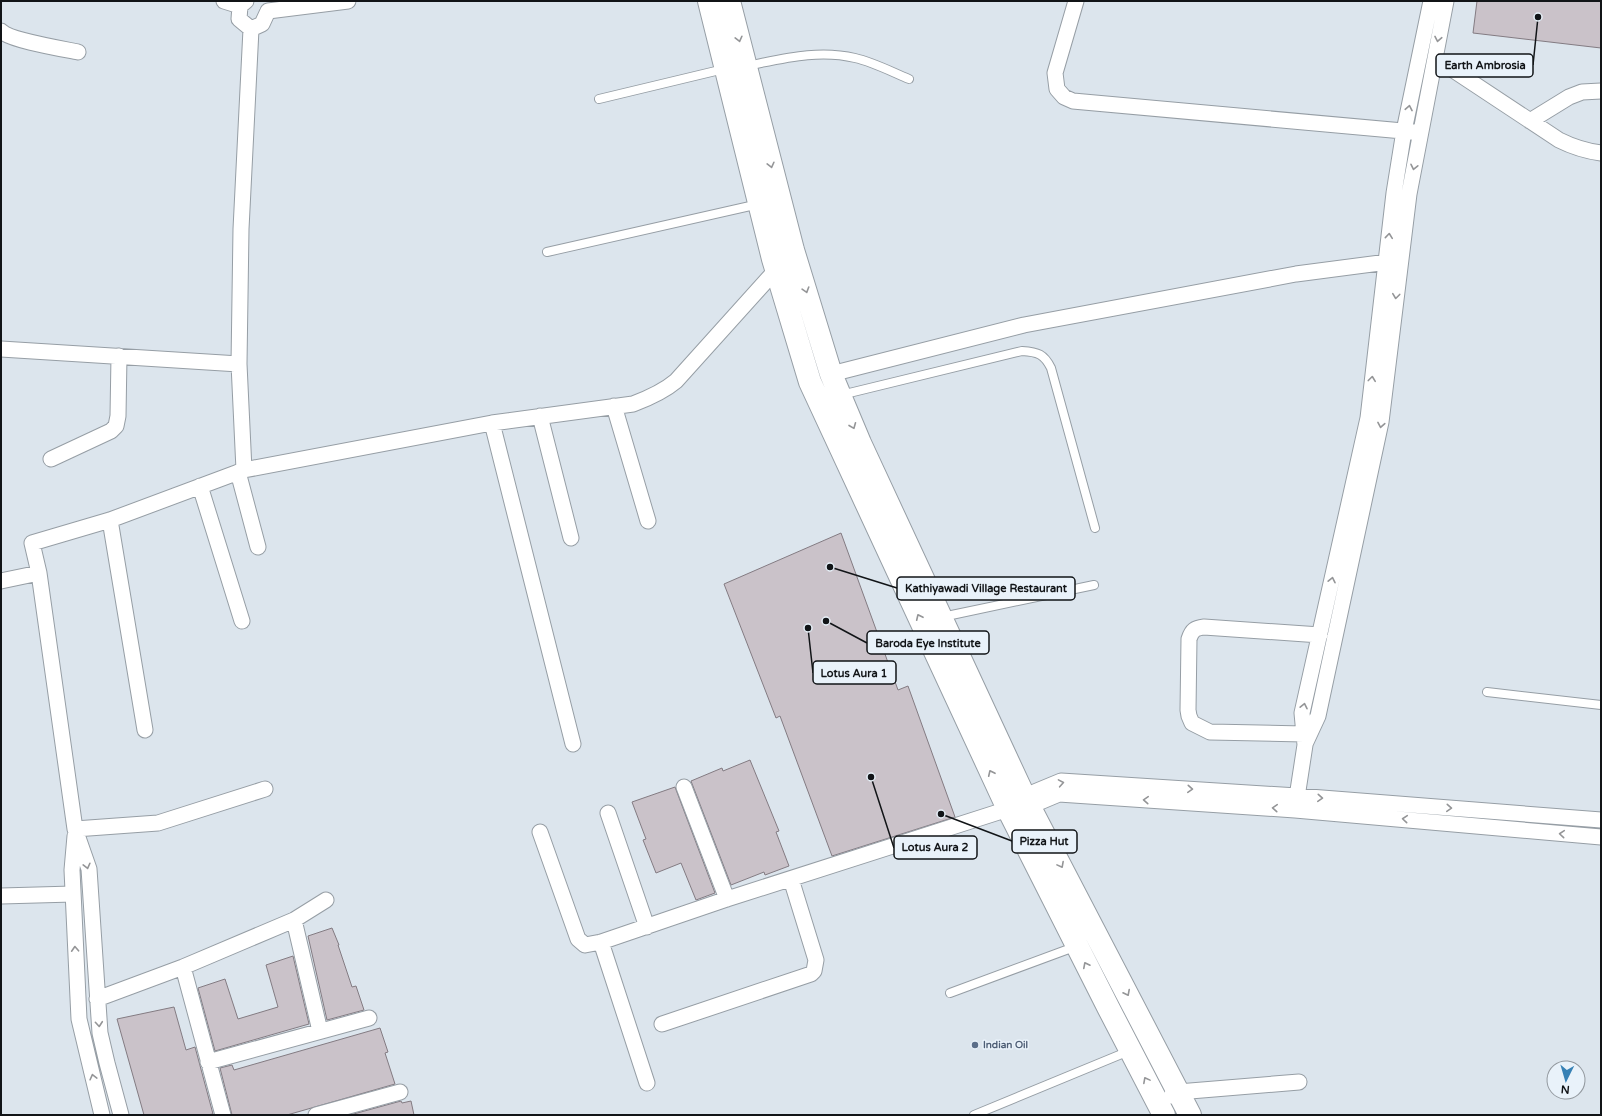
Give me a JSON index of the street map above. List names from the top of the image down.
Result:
{
  "places": [
    "Earth Ambrosia",
    "Kathiyawadi Village Restaurant",
    "Baroda Eye Institute",
    "Lotus Aura 1",
    "Lotus Aura 2",
    "Pizza Hut",
    "Indian Oil"
  ],
  "north": "bottom"
}
